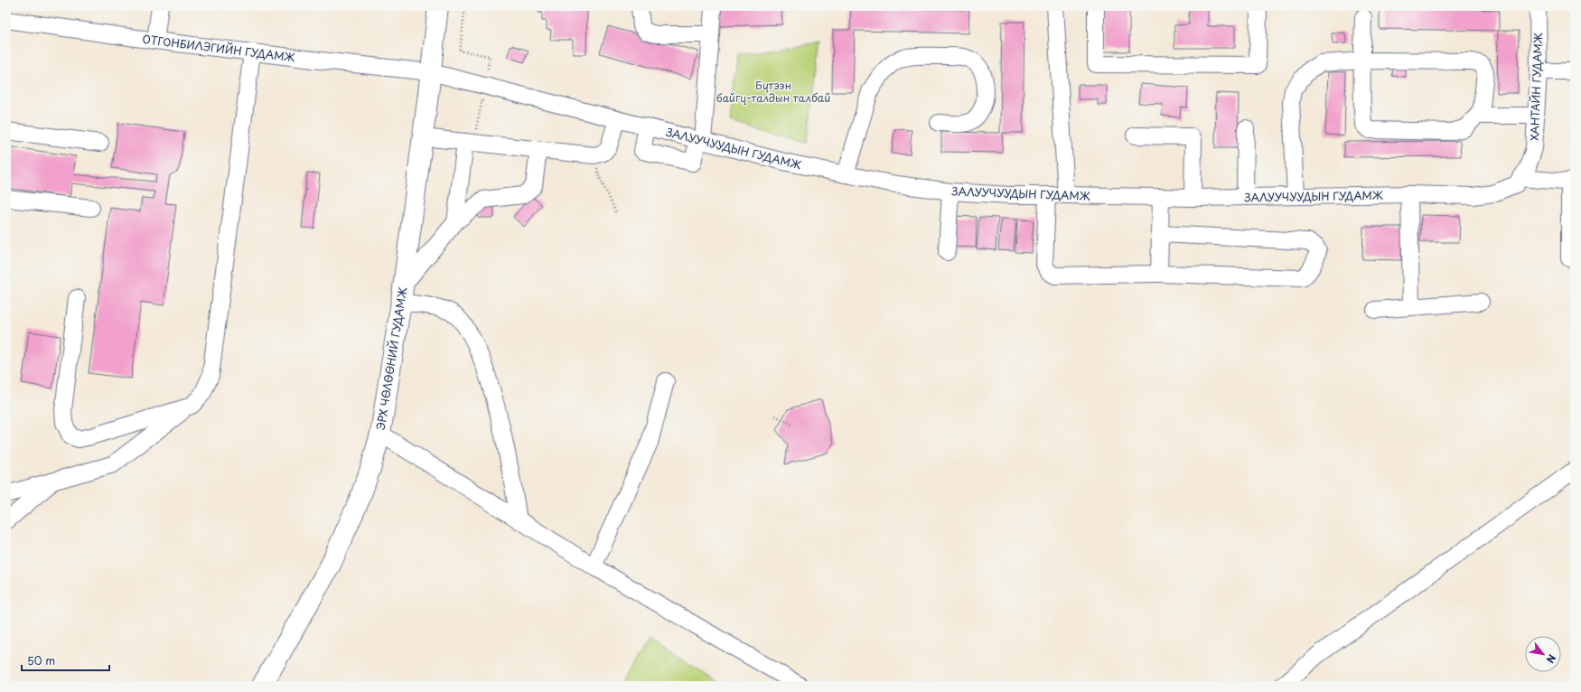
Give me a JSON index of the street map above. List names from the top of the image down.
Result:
{
  "streets": {
    "main road": ["ЭРХ ЧӨЛӨӨНИЙ ГУДАМЖ"],
    "street": ["ОТГОНБИЛЭГИЙН ГУДАМЖ", "ХАНТАЙН ГУДАМЖ", "ЗАЛУУЧУУДЫН ГУДАМЖ"]
  },
  "crossings": [
    ["ОТГОНБИЛЭГИЙН ГУДАМЖ", "ЗАЛУУЧУУДЫН ГУДАМЖ"],
    ["ОТГОНБИЛЭГИЙН ГУДАМЖ", "ЭРХ ЧӨЛӨӨНИЙ ГУДАМЖ"],
    ["ХАНТАЙН ГУДАМЖ", "ЗАЛУУЧУУДЫН ГУДАМЖ"],
    ["ЗАЛУУЧУУДЫН ГУДАМЖ", "ЭРХ ЧӨЛӨӨНИЙ ГУДАМЖ"]
  ],
  "parks": ["Бүтээн байгү-талдын талбай"],
  "scale_bar": "50 m",
  "north": "bottom right"
}
